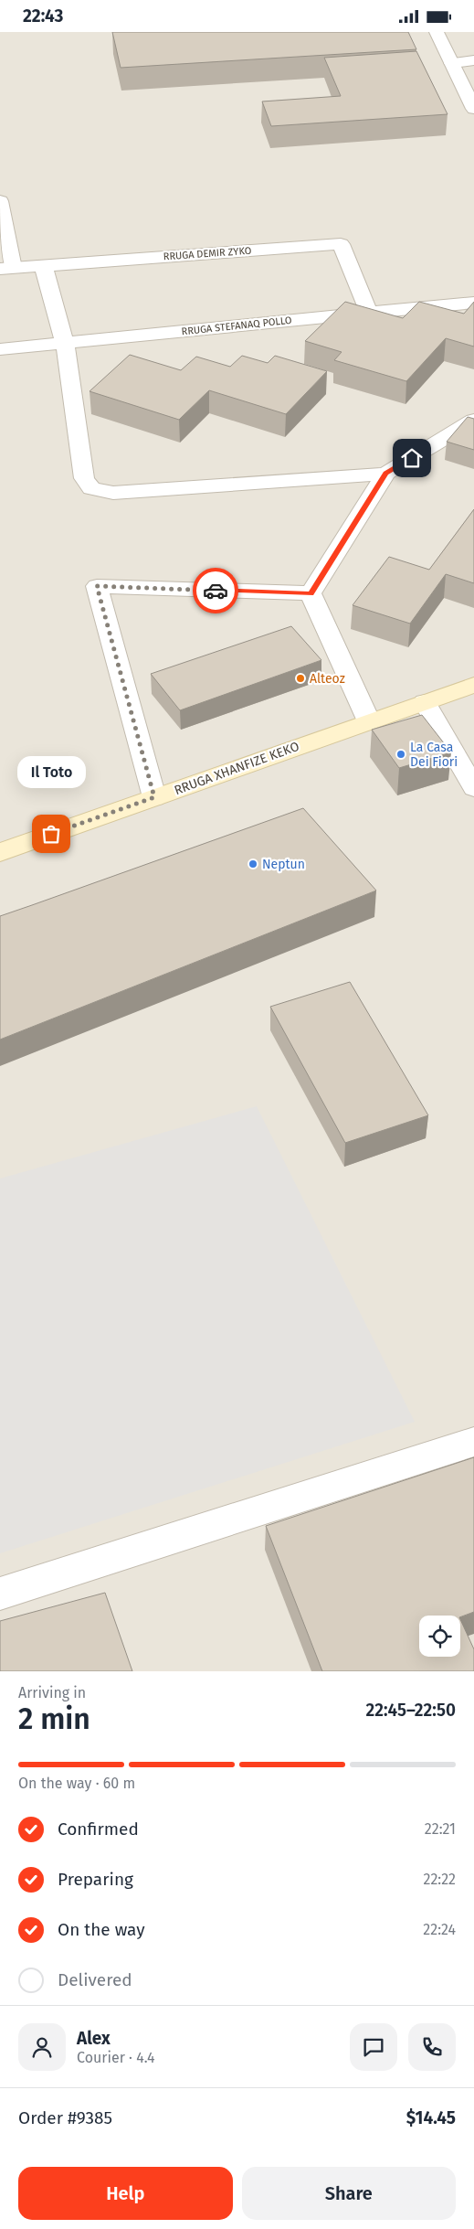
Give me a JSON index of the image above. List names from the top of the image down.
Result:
{
  "streets": {
    "main road": ["RRUGA XHANFIZE KEKO"],
    "street": ["RRUGA DEMIR ZYKO", "RRUGA STEFANAQ POLLO"]
  },
  "crossings": [
    ["RRUGA DEMIR ZYKO", "RRUGA STEFANAQ POLLO"]
  ],
  "places": [
    "Alteoz",
    "La Casa Dei Fiori",
    "Il Toto",
    "Neptun"
  ],
  "page": {
    "status": "22:43",
    "bubble": "Il Toto",
    "heading": ["2 min", "Arriving in", "22:45–22:50"],
    "panel": [
      "Alex",
      "Courier · 4.4",
      "Order #9385",
      "$14.45"
    ],
    "bar": "On the way · 60 m",
    "list": [
      ["Confirmed", "22:21"],
      ["Preparing", "22:22"],
      ["On the way", "22:24"],
      "Delivered"
    ],
    "buttons": ["Help", "Share"]
  }
}
